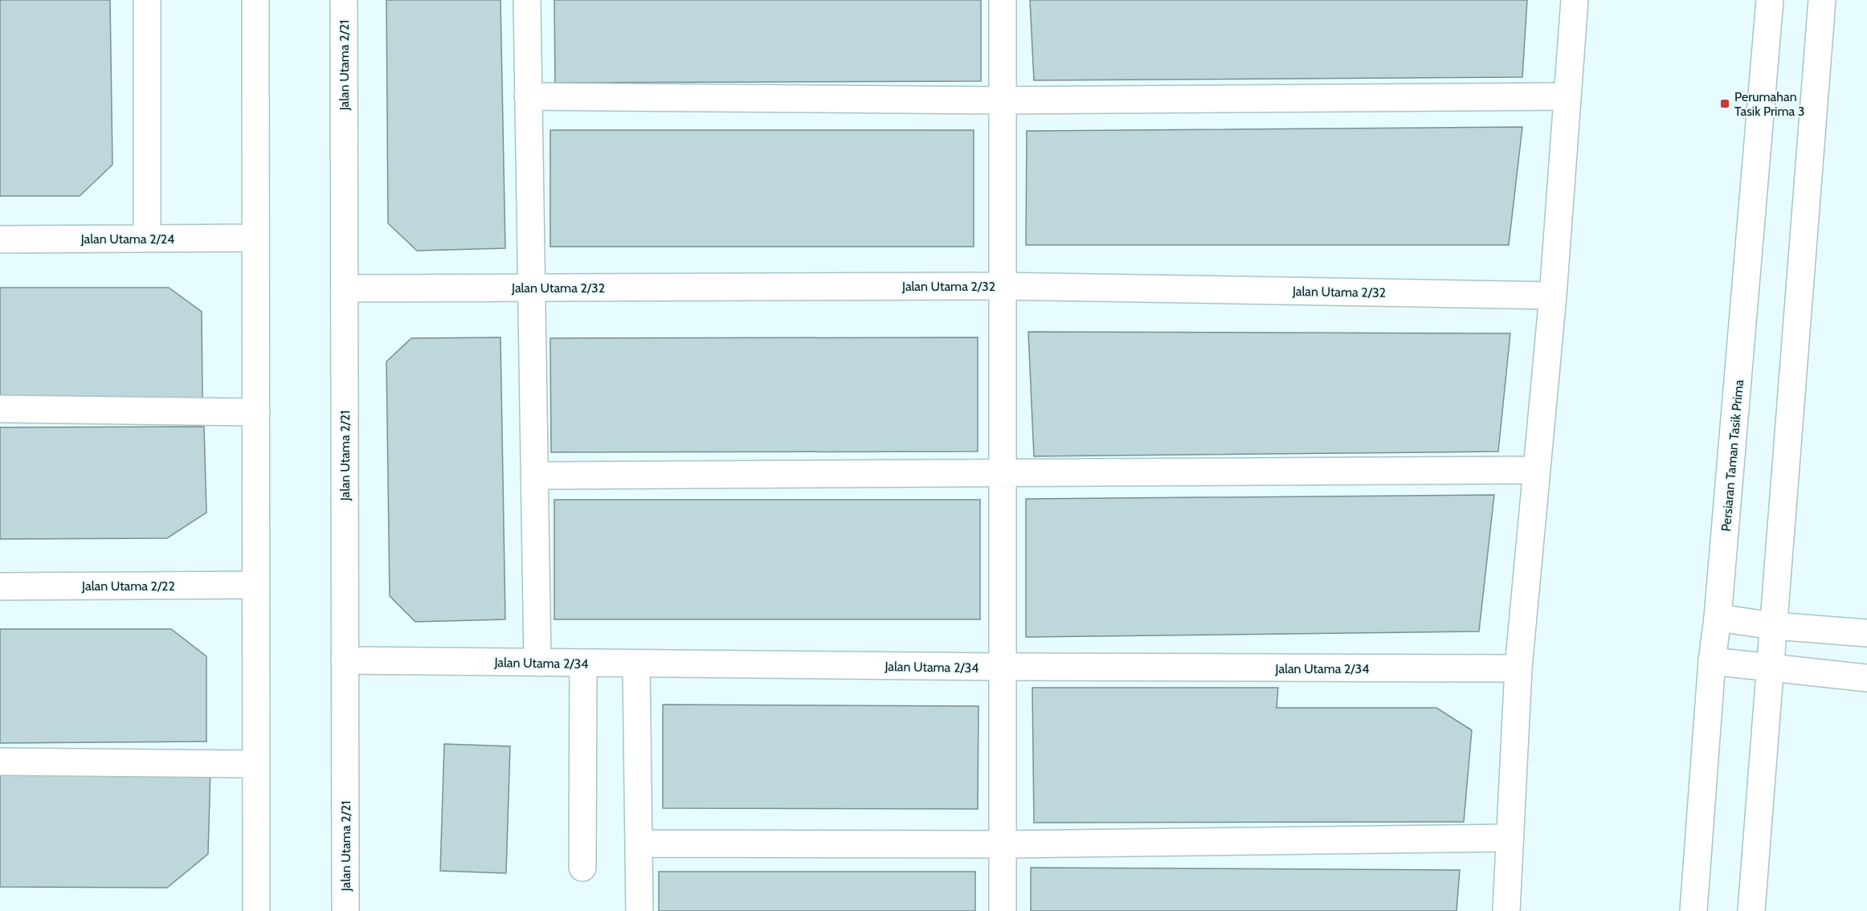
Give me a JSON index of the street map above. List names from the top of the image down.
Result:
{
  "streets": {
    "street": [
      "Jalan Utama 2/21",
      "Jalan Utama 2/24",
      "Jalan Utama 2/32",
      "Persiaran Taman Tasik Prima",
      "Jalan Utama 2/22",
      "Jalan Utama 2/34"
    ]
  },
  "crossings": [
    ["Jalan Utama 2/21", "Jalan Utama 2/32"],
    ["Jalan Utama 2/21", "Jalan Utama 2/34"]
  ],
  "places": {
    "transit": ["Perumahan Tasik Prima 3"]
  }
}
